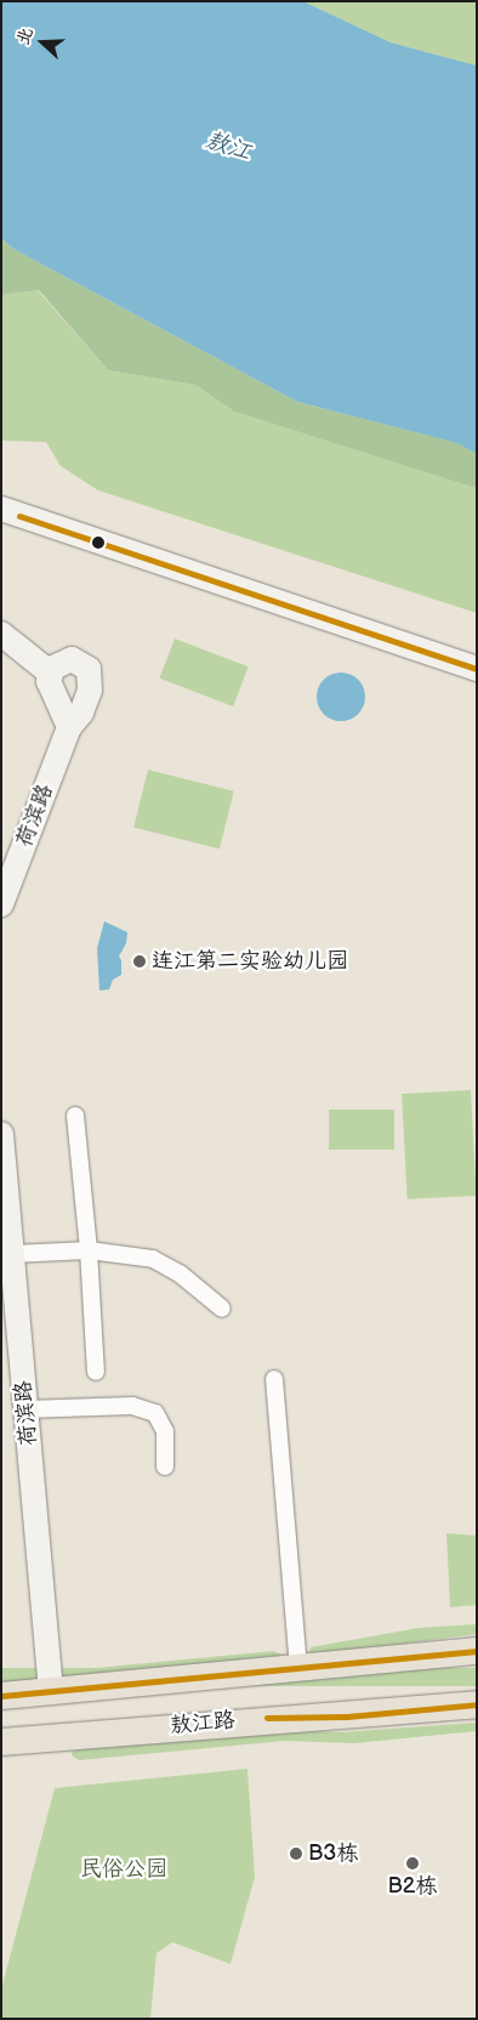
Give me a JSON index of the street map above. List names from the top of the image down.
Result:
{
  "streets": {
    "main road": ["敖江路"],
    "street": ["荷滨路"]
  },
  "water": ["敖江"],
  "parks": ["民俗公园"],
  "places": ["连江第二实验幼儿园", "B3栋", "B2栋"],
  "north": "left"
}
